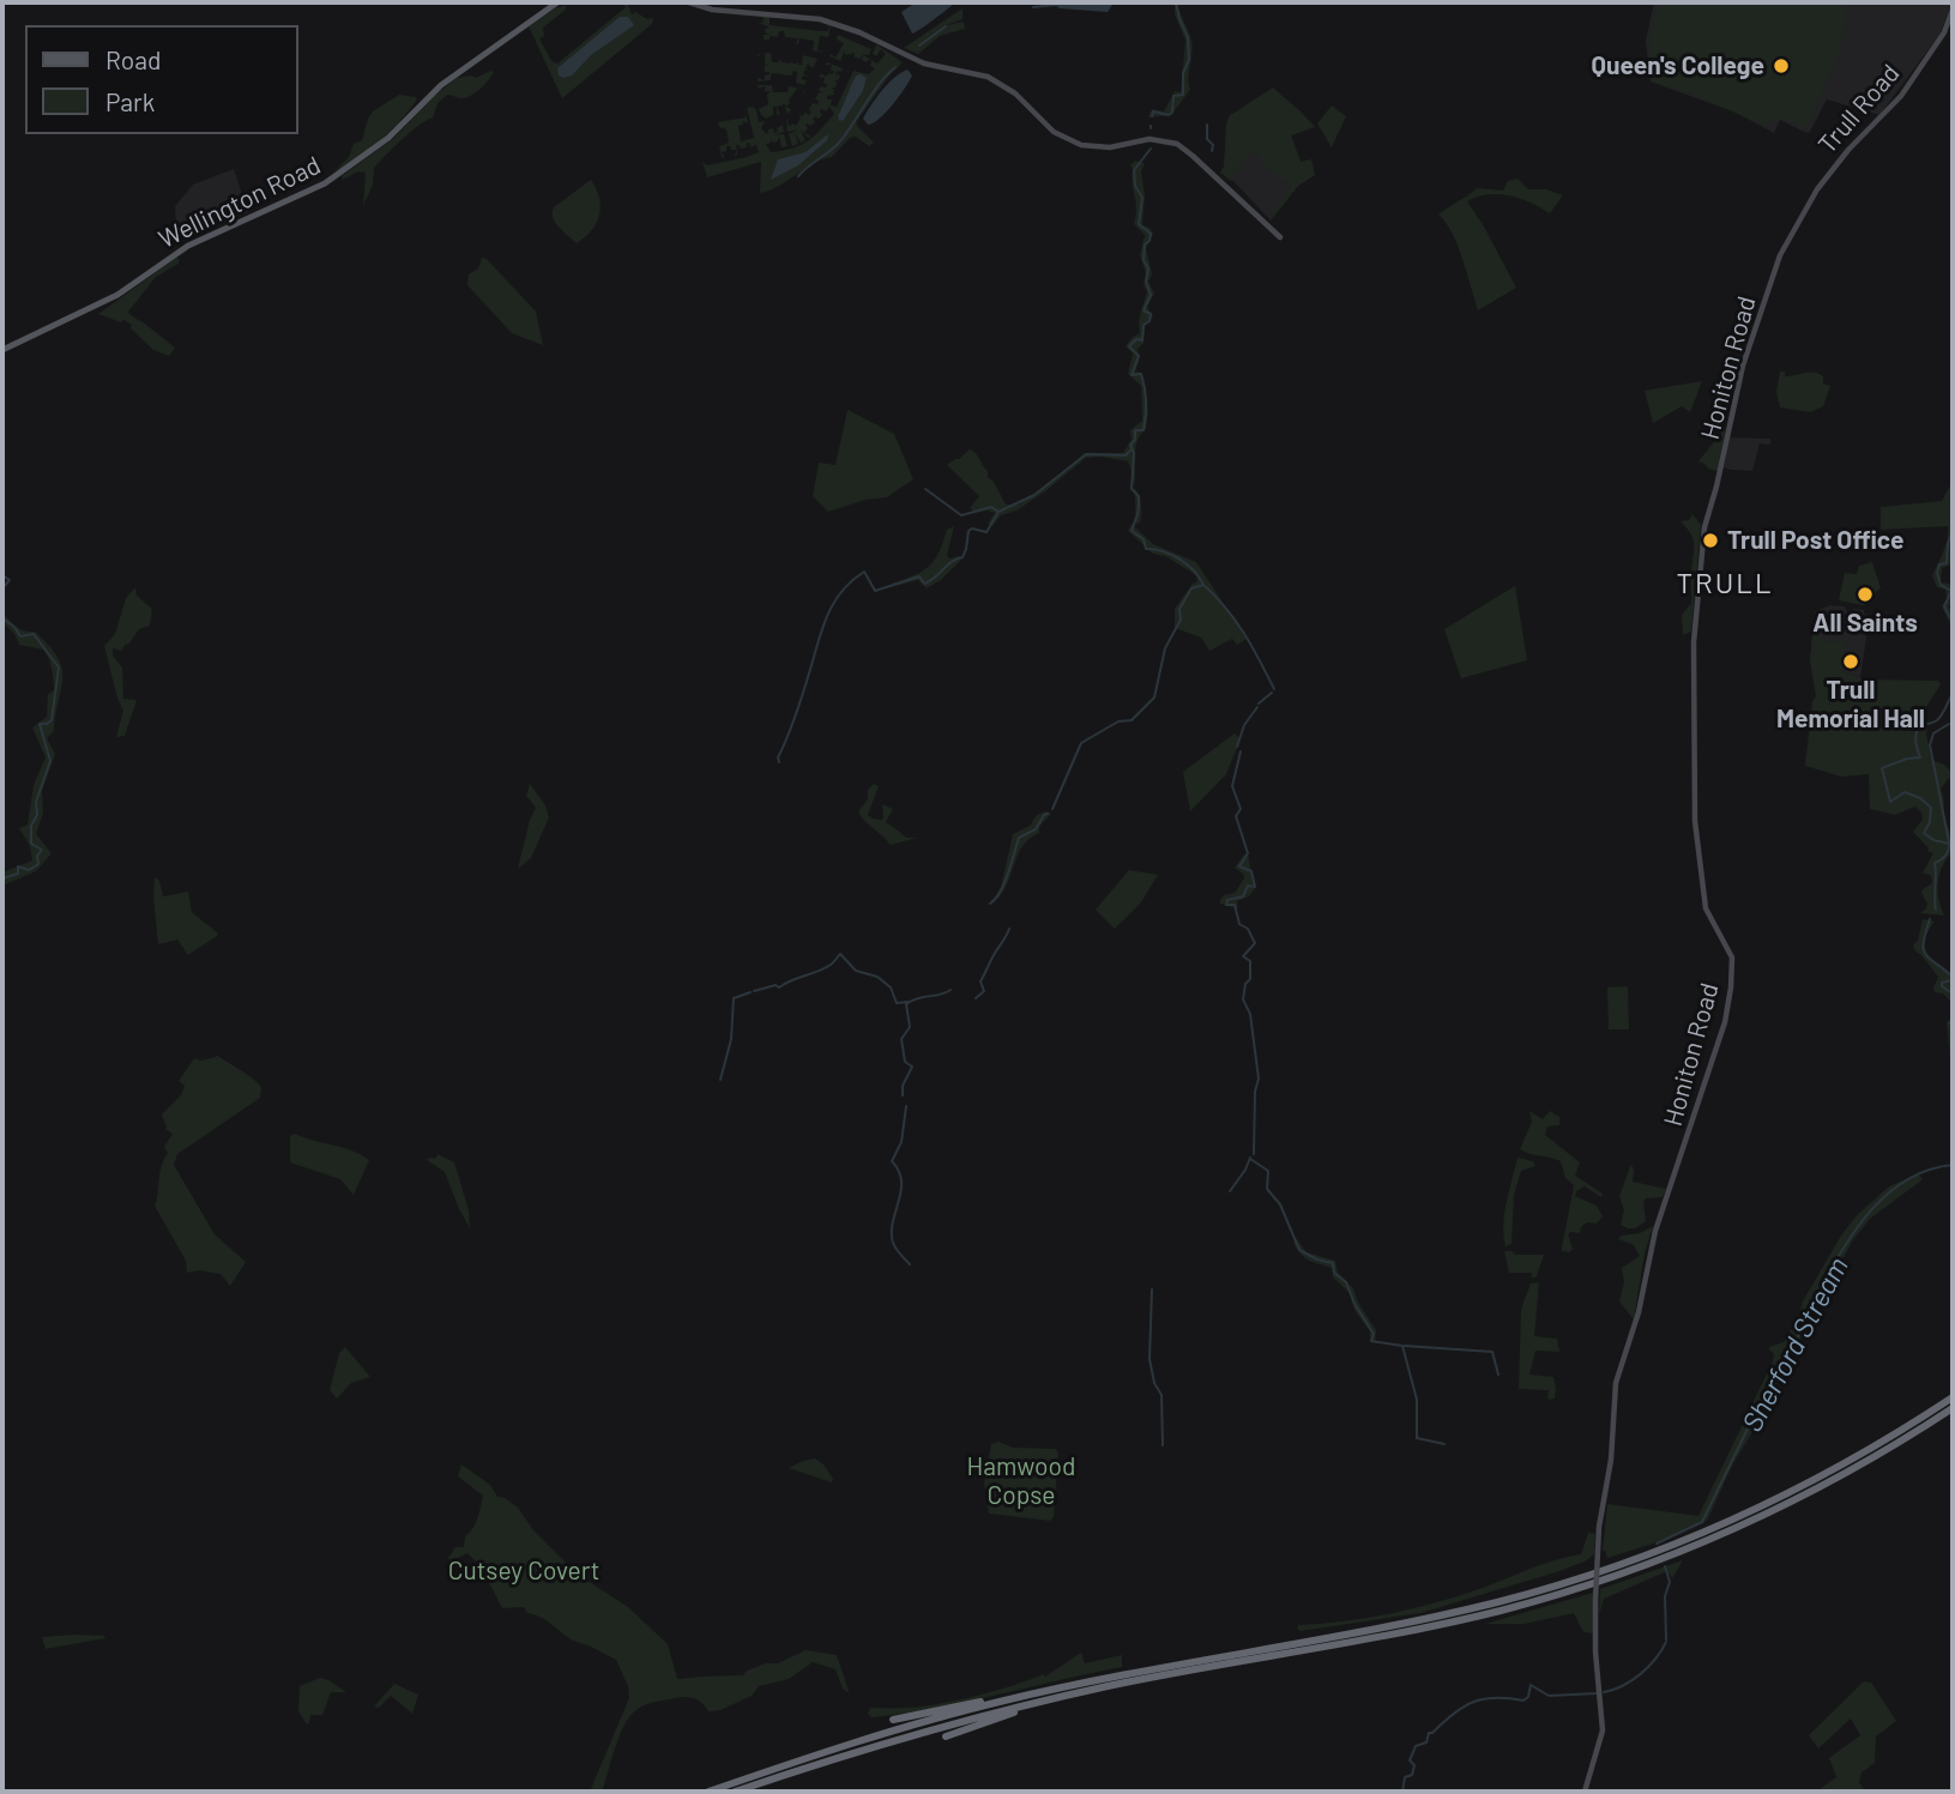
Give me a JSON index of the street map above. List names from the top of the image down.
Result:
{
  "streets": {
    "main road": ["Wellington Road"],
    "street": ["Trull Road", "Honiton Road"]
  },
  "crossings": [
    ["Trull Road", "Honiton Road"]
  ],
  "districts": ["TRULL"],
  "water": ["Sherford Stream"],
  "parks": ["Hamwood Copse", "Cutsey Covert"],
  "places": [
    "Queen's College",
    "Trull Post Office",
    "All Saints",
    "Trull Memorial Hall"
  ],
  "legend": ["Road", "Park"]
}
